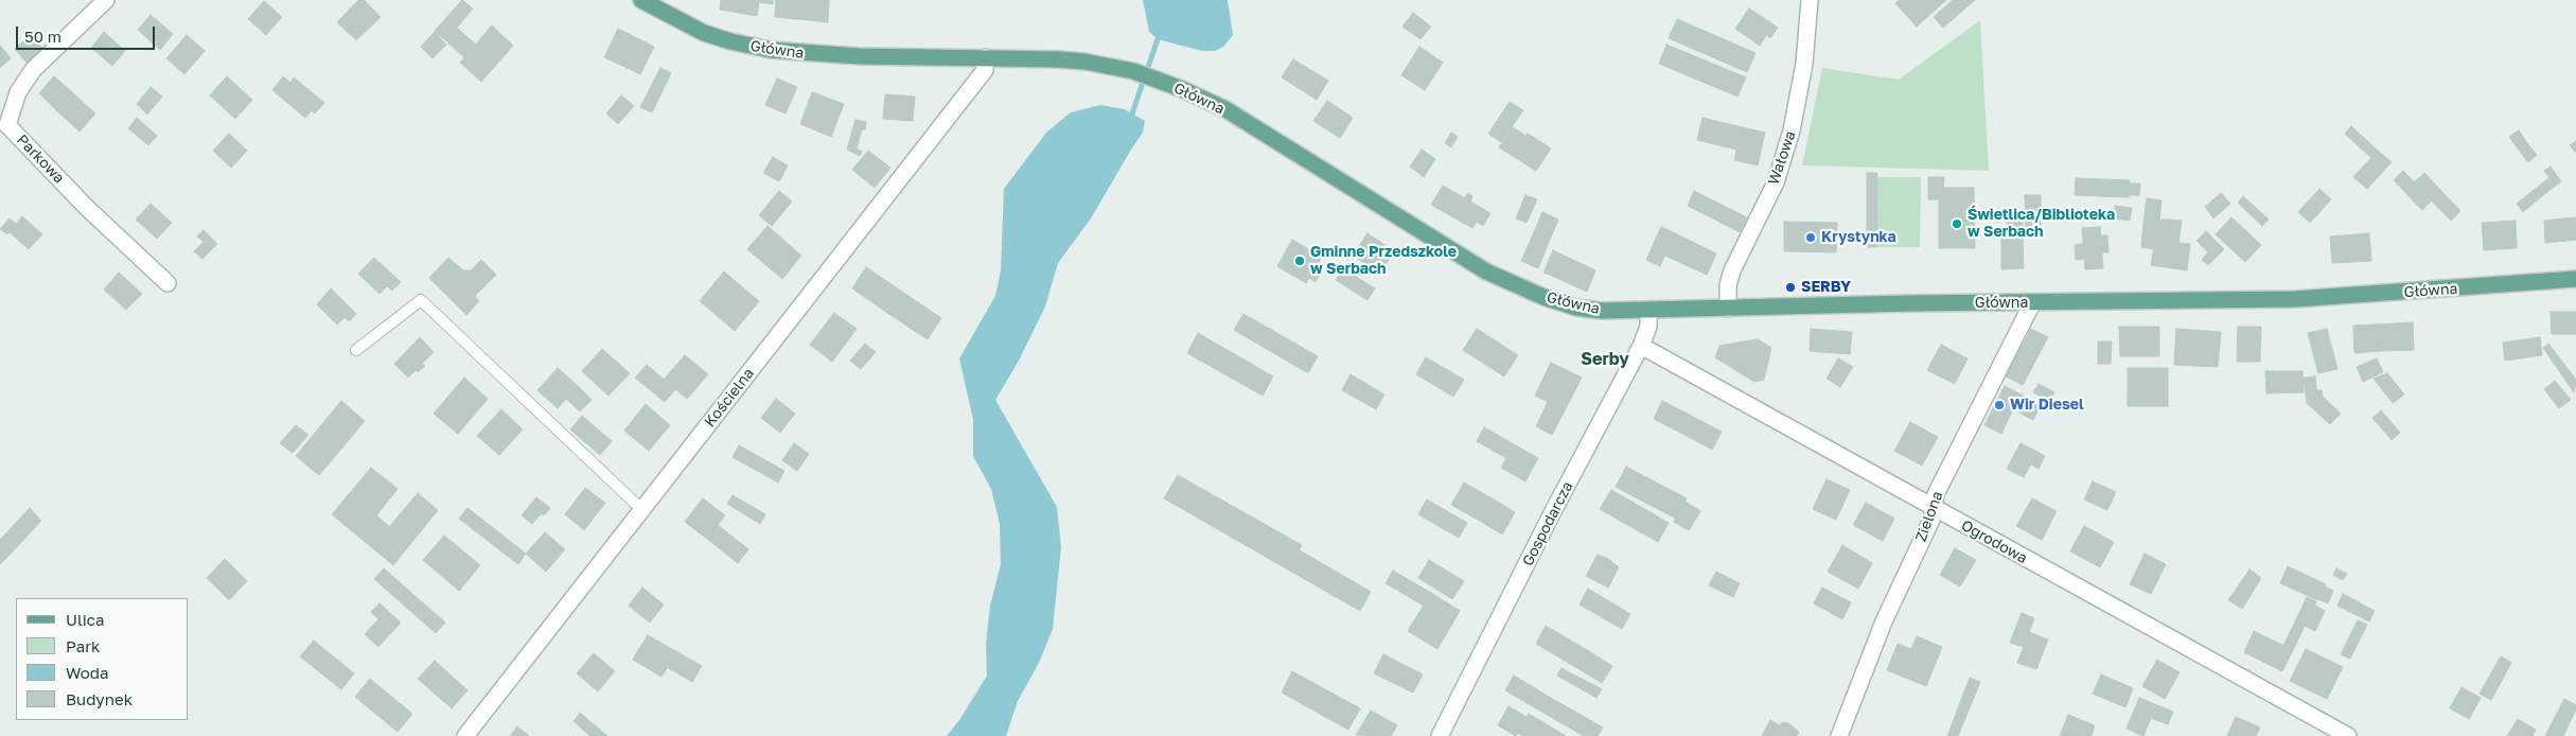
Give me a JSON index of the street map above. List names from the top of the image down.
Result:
{
  "streets": {
    "main road": ["Główna"],
    "street": [
      "Wałowa",
      "Parkowa",
      "Kościelna",
      "Zielona",
      "Gospodarcza",
      "Ogrodowa"
    ]
  },
  "crossings": [
    ["Główna", "Wałowa"],
    ["Główna", "Kościelna"],
    ["Główna", "Zielona"],
    ["Główna", "Gospodarcza"],
    ["Zielona", "Ogrodowa"],
    ["Gospodarcza", "Ogrodowa"]
  ],
  "districts": ["Serby"],
  "places": [
    "Świetlica/Biblioteka w Serbach",
    "Krystynka",
    "Gminne Przedszkole w Serbach",
    "SERBY",
    "Wir Diesel"
  ],
  "legend": [
    "Ulica",
    "Park",
    "Woda",
    "Budynek"
  ],
  "scale_bar": "50 m"
}
